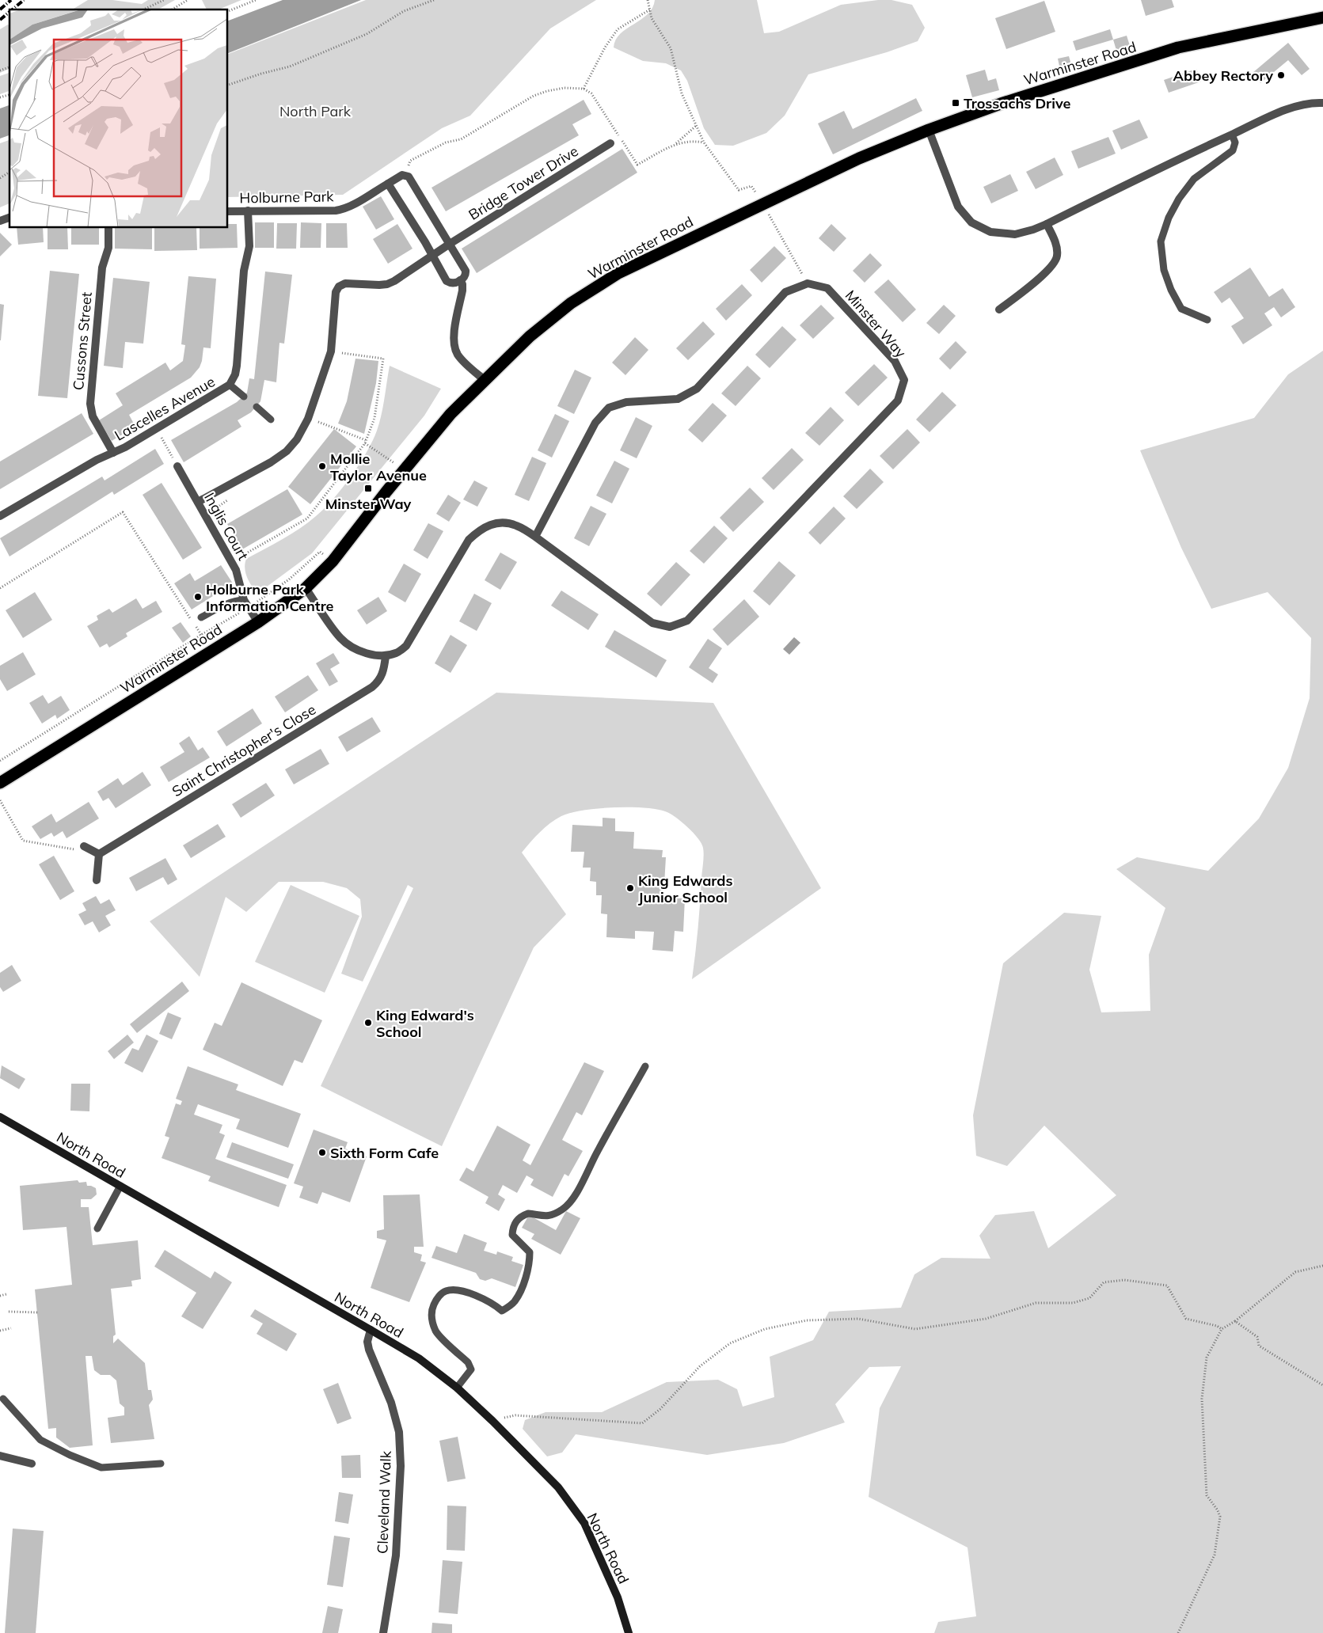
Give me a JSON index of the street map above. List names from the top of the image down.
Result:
{
  "streets": {
    "highway": ["Warminster Road"],
    "street": [
      "Bridge Tower Drive",
      "Holburne Park",
      "Minster Way",
      "Cussons Street",
      "Lascelles Avenue",
      "Inglis Court",
      "Saint Christopher's Close",
      "North Road",
      "Cleveland Walk"
    ]
  },
  "crossings": [
    ["Warminster Road", "Inglis Court"],
    ["Bridge Tower Drive", "Holburne Park"],
    ["Holburne Park", "Lascelles Avenue"],
    ["Minster Way", "Saint Christopher's Close"],
    ["Cussons Street", "Lascelles Avenue"],
    ["North Road", "Cleveland Walk"]
  ],
  "parks": ["North Park"],
  "places": {
    "other": [
      "Abbey Rectory",
      "Mollie Taylor Avenue",
      "Holburne Park Information Centre",
      "King Edwards Junior School",
      "King Edward's School",
      "Sixth Form Cafe"
    ],
    "transit": ["Trossachs Drive", "Minster Way"]
  }
}
